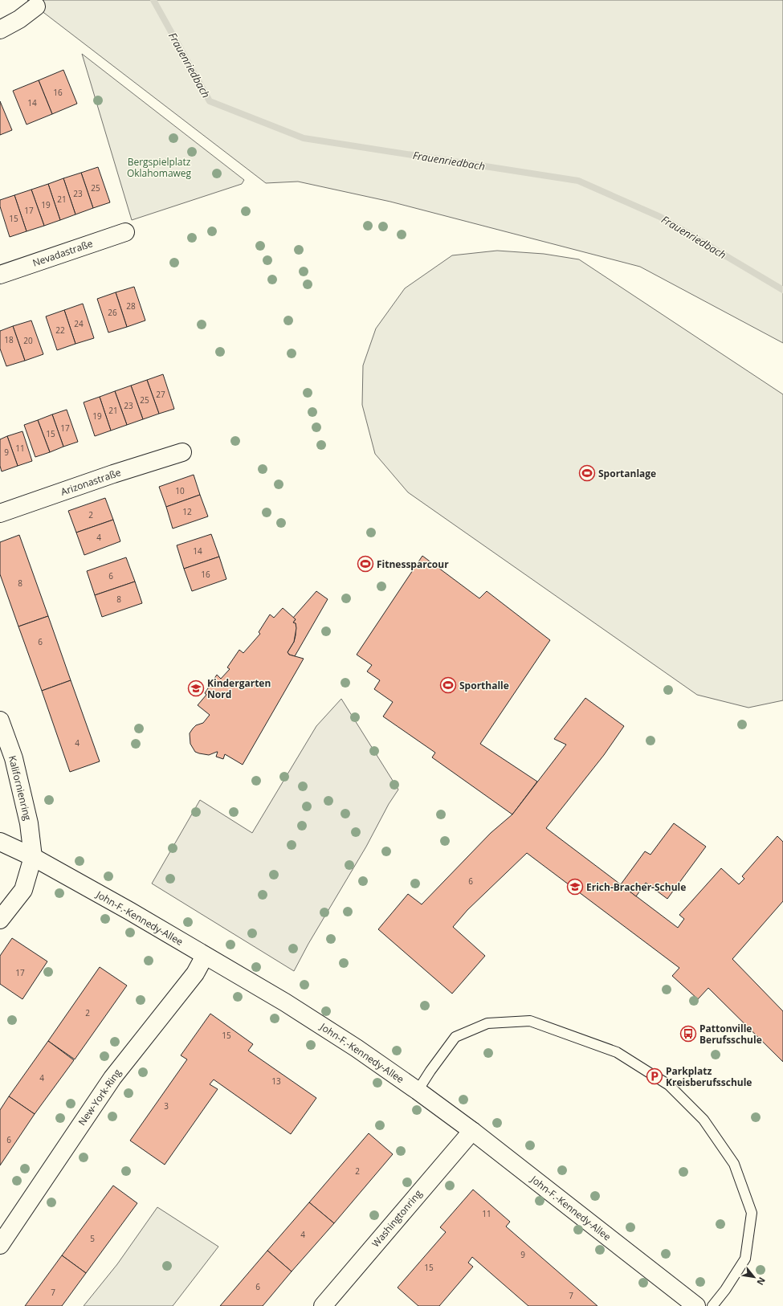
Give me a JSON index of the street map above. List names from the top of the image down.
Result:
{
  "streets": {
    "street": [
      "Nevadastraße",
      "Arizonastraße",
      "Kalifornienring",
      "John-F.-Kennedy-Allee",
      "New-York-Ring",
      "Washingtonring"
    ]
  },
  "crossings": [
    ["Kalifornienring", "John-F.-Kennedy-Allee"],
    ["John-F.-Kennedy-Allee", "New-York-Ring"],
    ["John-F.-Kennedy-Allee", "Washingtonring"]
  ],
  "water": ["Frauenriedbach"],
  "parks": ["Bergspielplatz Oklahomaweg"],
  "places": {
    "sports": ["Sportanlage", "Fitnessparcour", "Sporthalle"],
    "school or university": ["Kindergarten Nord", "Erich-Bracher-Schule"],
    "bus stop": ["Pattonville Berufsschule"],
    "parking": ["Parkplatz Kreisberufsschule"]
  },
  "house_numbers": [
    "16",
    "14",
    "25",
    "23",
    "21",
    "19",
    "17",
    "15",
    "28",
    "26",
    "24",
    "22",
    "18",
    "20",
    "27",
    "25",
    "23",
    "21",
    "19",
    "17",
    "15",
    "11",
    "9",
    "10",
    "12",
    "2",
    "4",
    "14",
    "16",
    "6",
    "8",
    "8",
    "6",
    "4",
    "6",
    "17",
    "2",
    "15",
    "4",
    "13",
    "3",
    "6",
    "2",
    "11",
    "4",
    "5",
    "9",
    "15",
    "6",
    "7",
    "7"
  ],
  "north": "bottom right"
}
